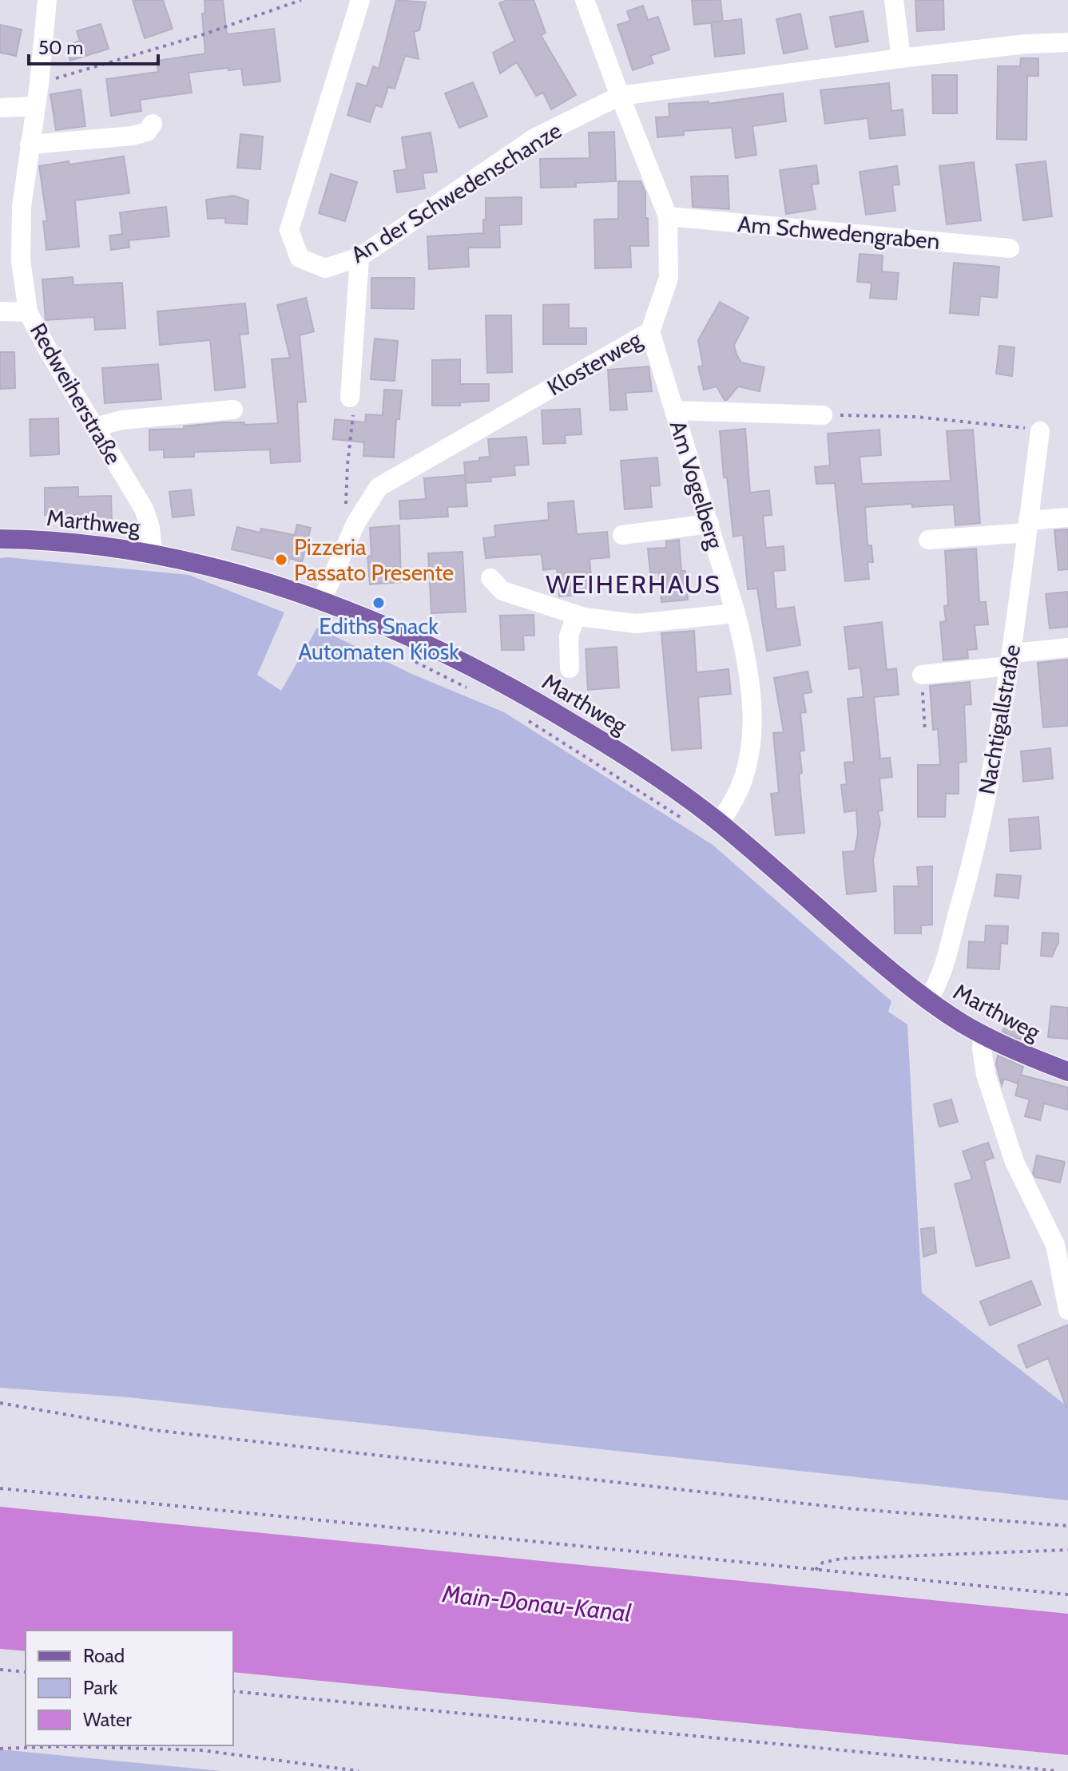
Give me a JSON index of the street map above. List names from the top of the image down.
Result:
{
  "streets": {
    "main road": ["Marthweg"],
    "street": [
      "An der Schwedenschanze",
      "Am Schwedengraben",
      "Klosterweg",
      "Redweiherstraße",
      "Am Vogelberg",
      "Nachtigallstraße"
    ]
  },
  "crossings": [
    ["An der Schwedenschanze", "Klosterweg"],
    ["Am Schwedengraben", "Klosterweg"],
    ["Klosterweg", "Am Vogelberg"],
    ["Klosterweg", "Marthweg"],
    ["Redweiherstraße", "Marthweg"],
    ["Am Vogelberg", "Marthweg"],
    ["Marthweg", "Nachtigallstraße"]
  ],
  "districts": ["WEIHERHAUS"],
  "water": ["Main-Donau-Kanal"],
  "places": ["Pizzeria Passato Presente", "Ediths Snack Automaten Kiosk"],
  "legend": ["Road", "Park", "Water"],
  "scale_bar": "50 m"
}
